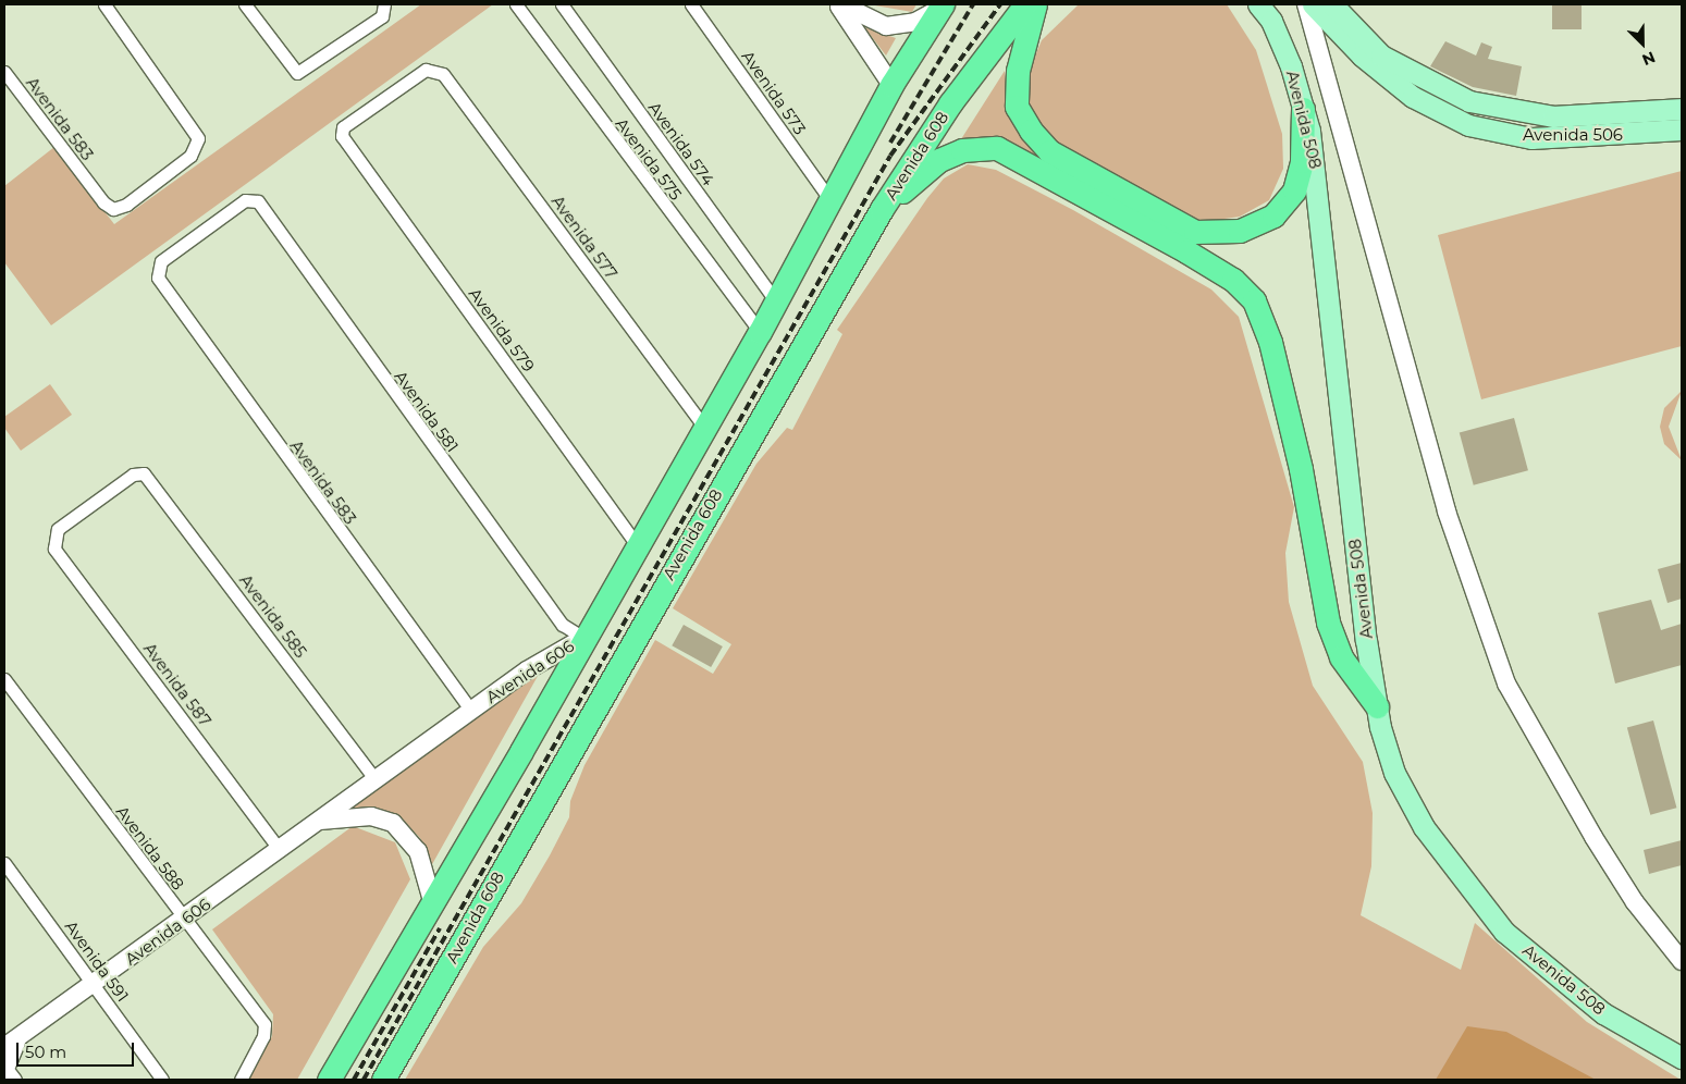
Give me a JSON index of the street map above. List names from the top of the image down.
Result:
{
  "streets": {
    "highway": ["Avenida 608"],
    "main road": ["Avenida 508", "Avenida 506"],
    "street": [
      "Avenida 573",
      "Avenida 583",
      "Avenida 574",
      "Avenida 575",
      "Avenida 577",
      "Avenida 579",
      "Avenida 581",
      "Avenida 585",
      "Avenida 606",
      "Avenida 587",
      "Avenida 588",
      "Avenida 591"
    ]
  },
  "crossings": [
    ["Avenida 583", "Avenida 581"],
    ["Avenida 583", "Avenida 606"],
    ["Avenida 577", "Avenida 579"],
    ["Avenida 581", "Avenida 606"],
    ["Avenida 585", "Avenida 606"],
    ["Avenida 585", "Avenida 587"],
    ["Avenida 606", "Avenida 587"],
    ["Avenida 606", "Avenida 588"],
    ["Avenida 606", "Avenida 591"]
  ],
  "scale_bar": "50 m",
  "north": "bottom right"
}
